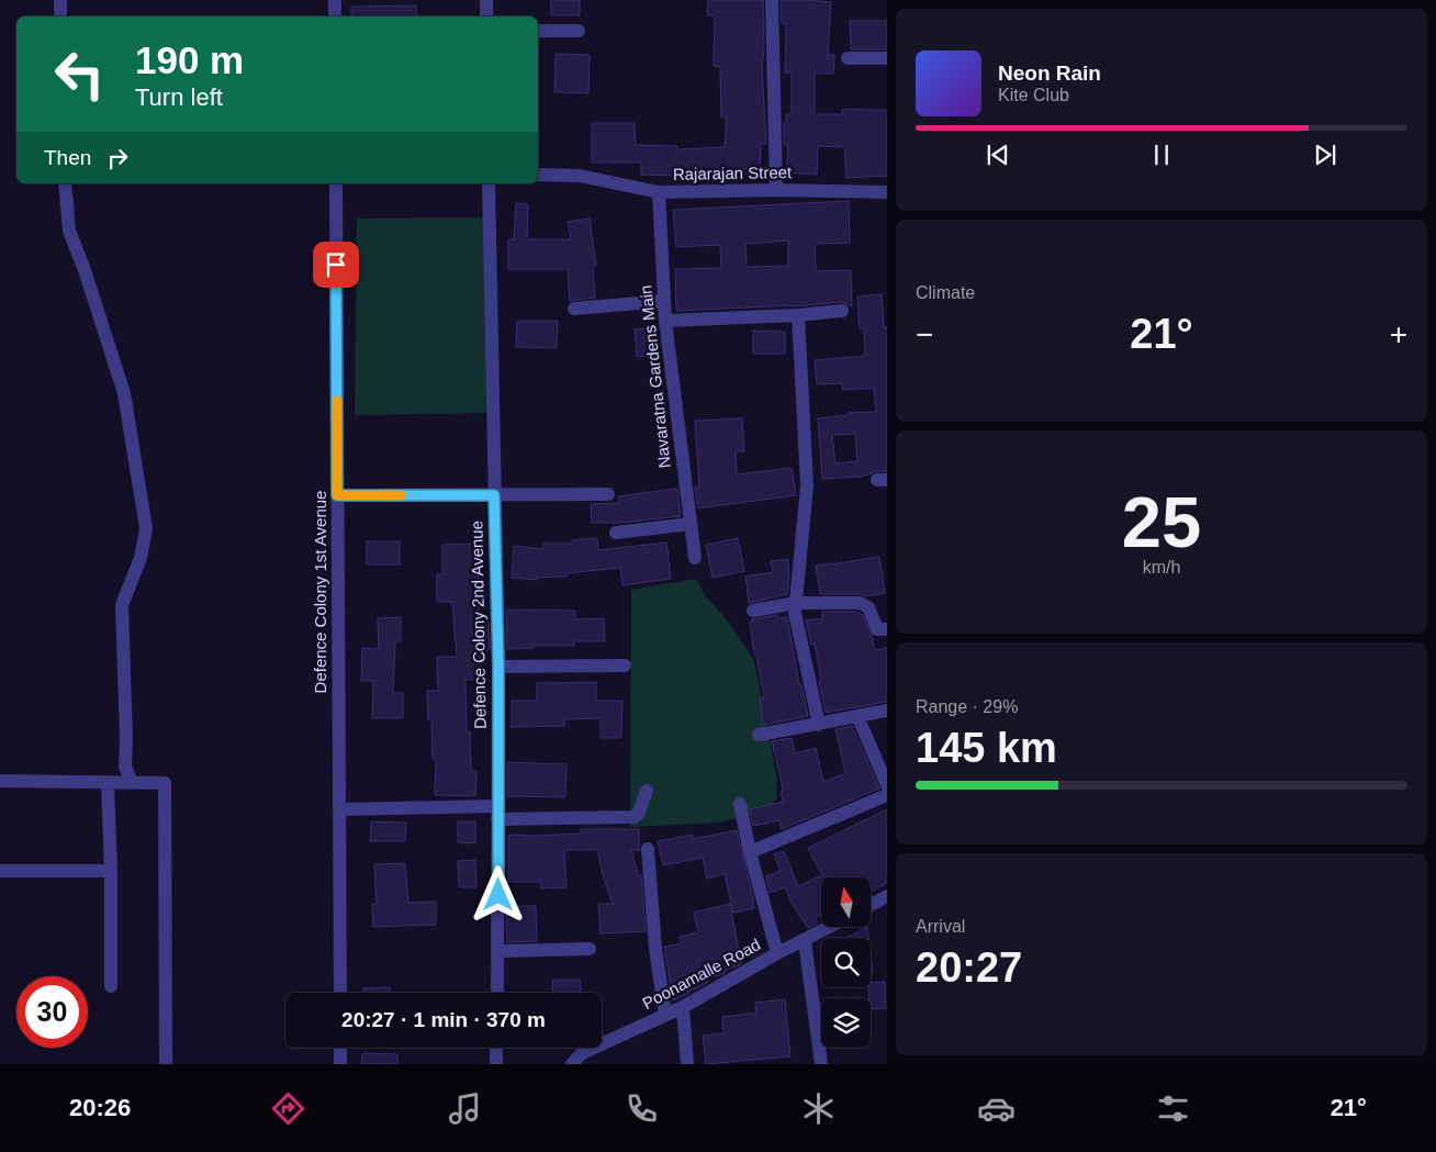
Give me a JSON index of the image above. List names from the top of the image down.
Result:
{
  "streets": {
    "street": [
      "Rajarajan Street",
      "Navaratna Gardens Main",
      "Defence Colony 1st Avenue",
      "Defence Colony 2nd Avenue",
      "Poonamalle Road"
    ]
  },
  "crossings": [
    ["Rajarajan Street", "Navaratna Gardens Main"]
  ],
  "north": "top",
  "page": {
    "turn": ["190 m", "Turn left"],
    "song": ["Neon Rain", "Kite Club"],
    "then": "Then",
    "tile": [
      "Climate",
      ["25", "km/h"],
      ["Range · 29%", "145 km"],
      ["Arrival", "20:27"]
    ],
    "heat": ["−", "21°", "+"],
    "limit": "30",
    "trip": "20:27 · 1 min · 370 m",
    "tabs": ["20:26", "21°"]
  }
}
